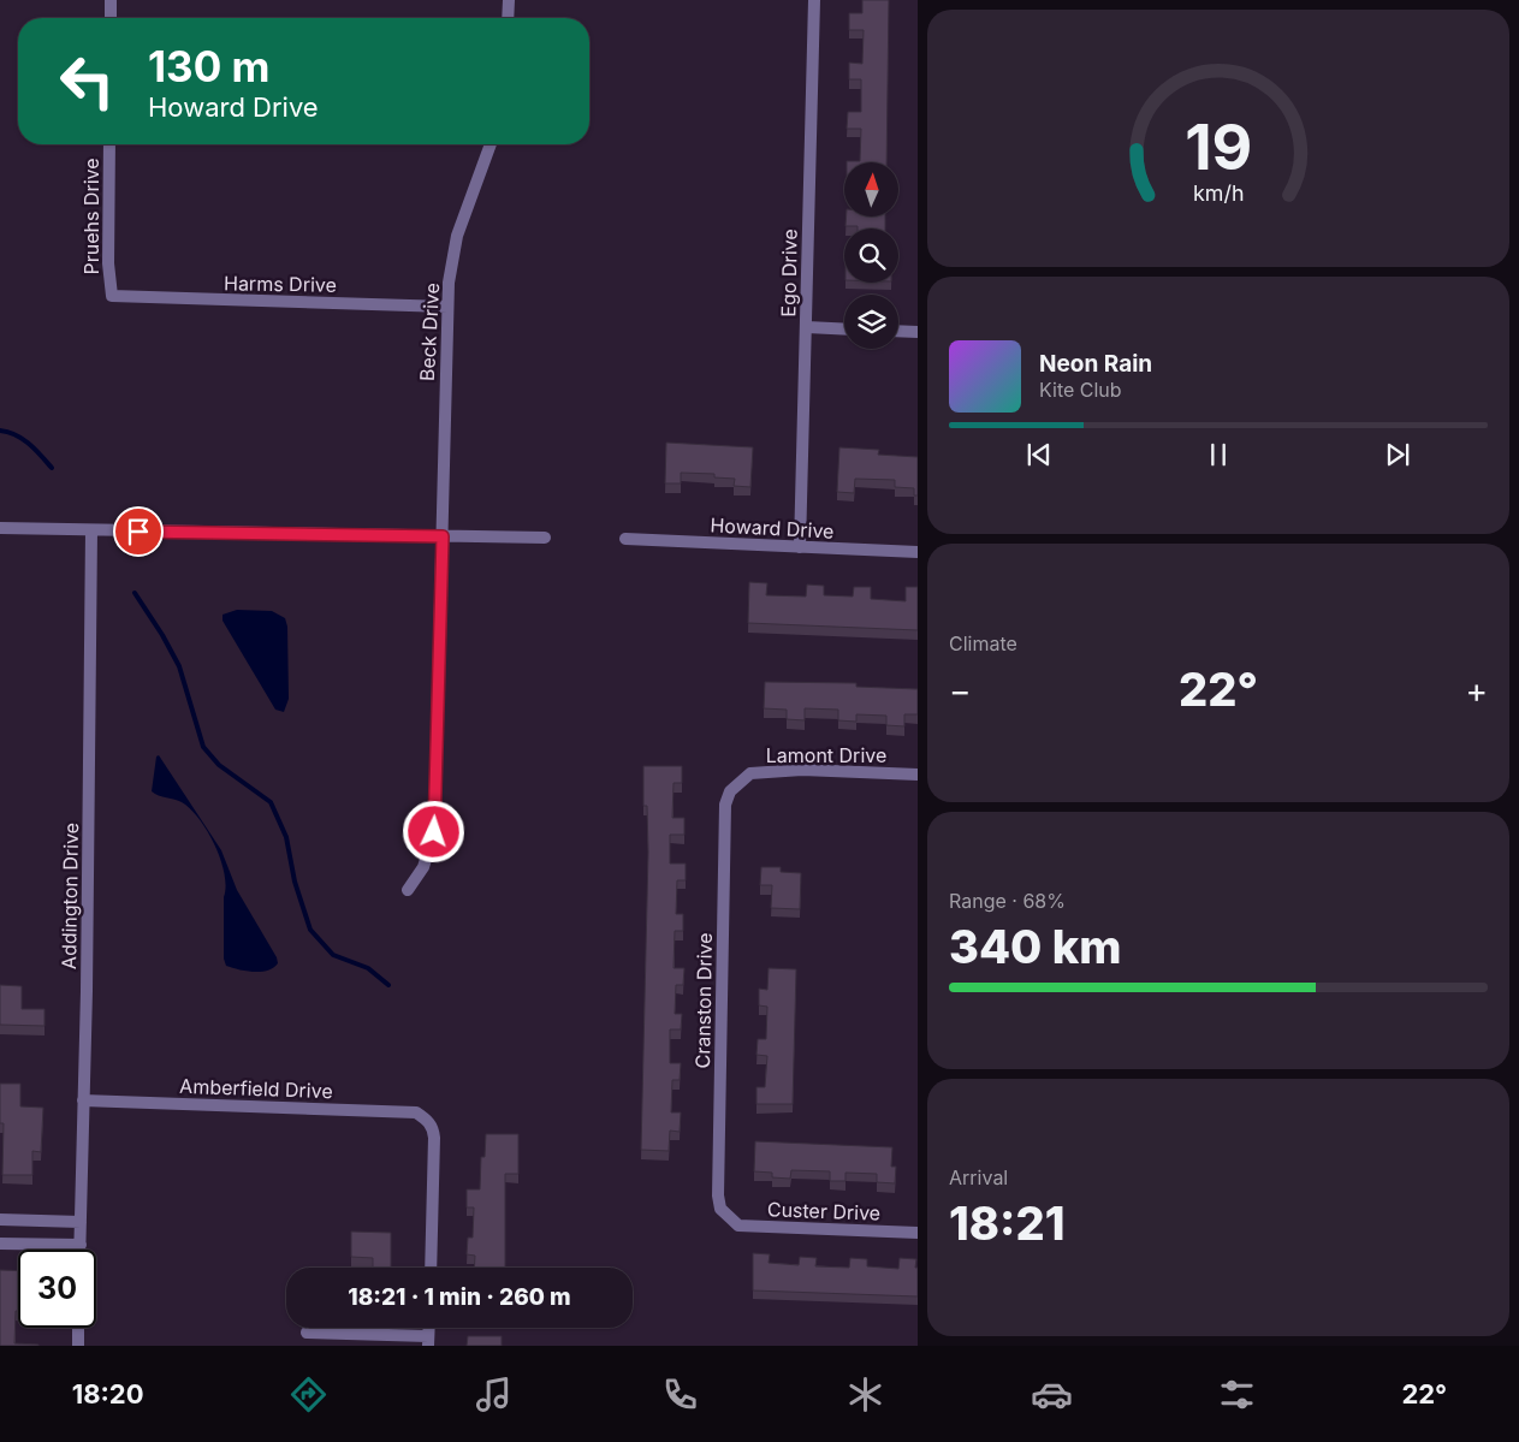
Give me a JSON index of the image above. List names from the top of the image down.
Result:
{
  "streets": {
    "street": [
      "Pruehs Drive",
      "Ego Drive",
      "Harms Drive",
      "Beck Drive",
      "Howard Drive",
      "Lamont Drive",
      "Addington Drive",
      "Cranston Drive",
      "Amberfield Drive",
      "Custer Drive"
    ]
  },
  "crossings": [
    ["Pruehs Drive", "Harms Drive"],
    ["Ego Drive", "Howard Drive"],
    ["Harms Drive", "Beck Drive"],
    ["Lamont Drive", "Cranston Drive"],
    ["Addington Drive", "Amberfield Drive"],
    ["Cranston Drive", "Custer Drive"]
  ],
  "north": "top",
  "page": {
    "turn": ["130 m", "Howard Drive"],
    "song": ["Neon Rain", "Kite Club"],
    "tile": [
      "Climate",
      ["Range · 68%", "340 km"],
      ["Arrival", "18:21"]
    ],
    "heat": ["−", "22°", "+"],
    "limit": "30",
    "trip": "18:21 · 1 min · 260 m",
    "tabs": ["18:20", "22°"],
    "gauge": ["19", "km/h"]
  }
}
